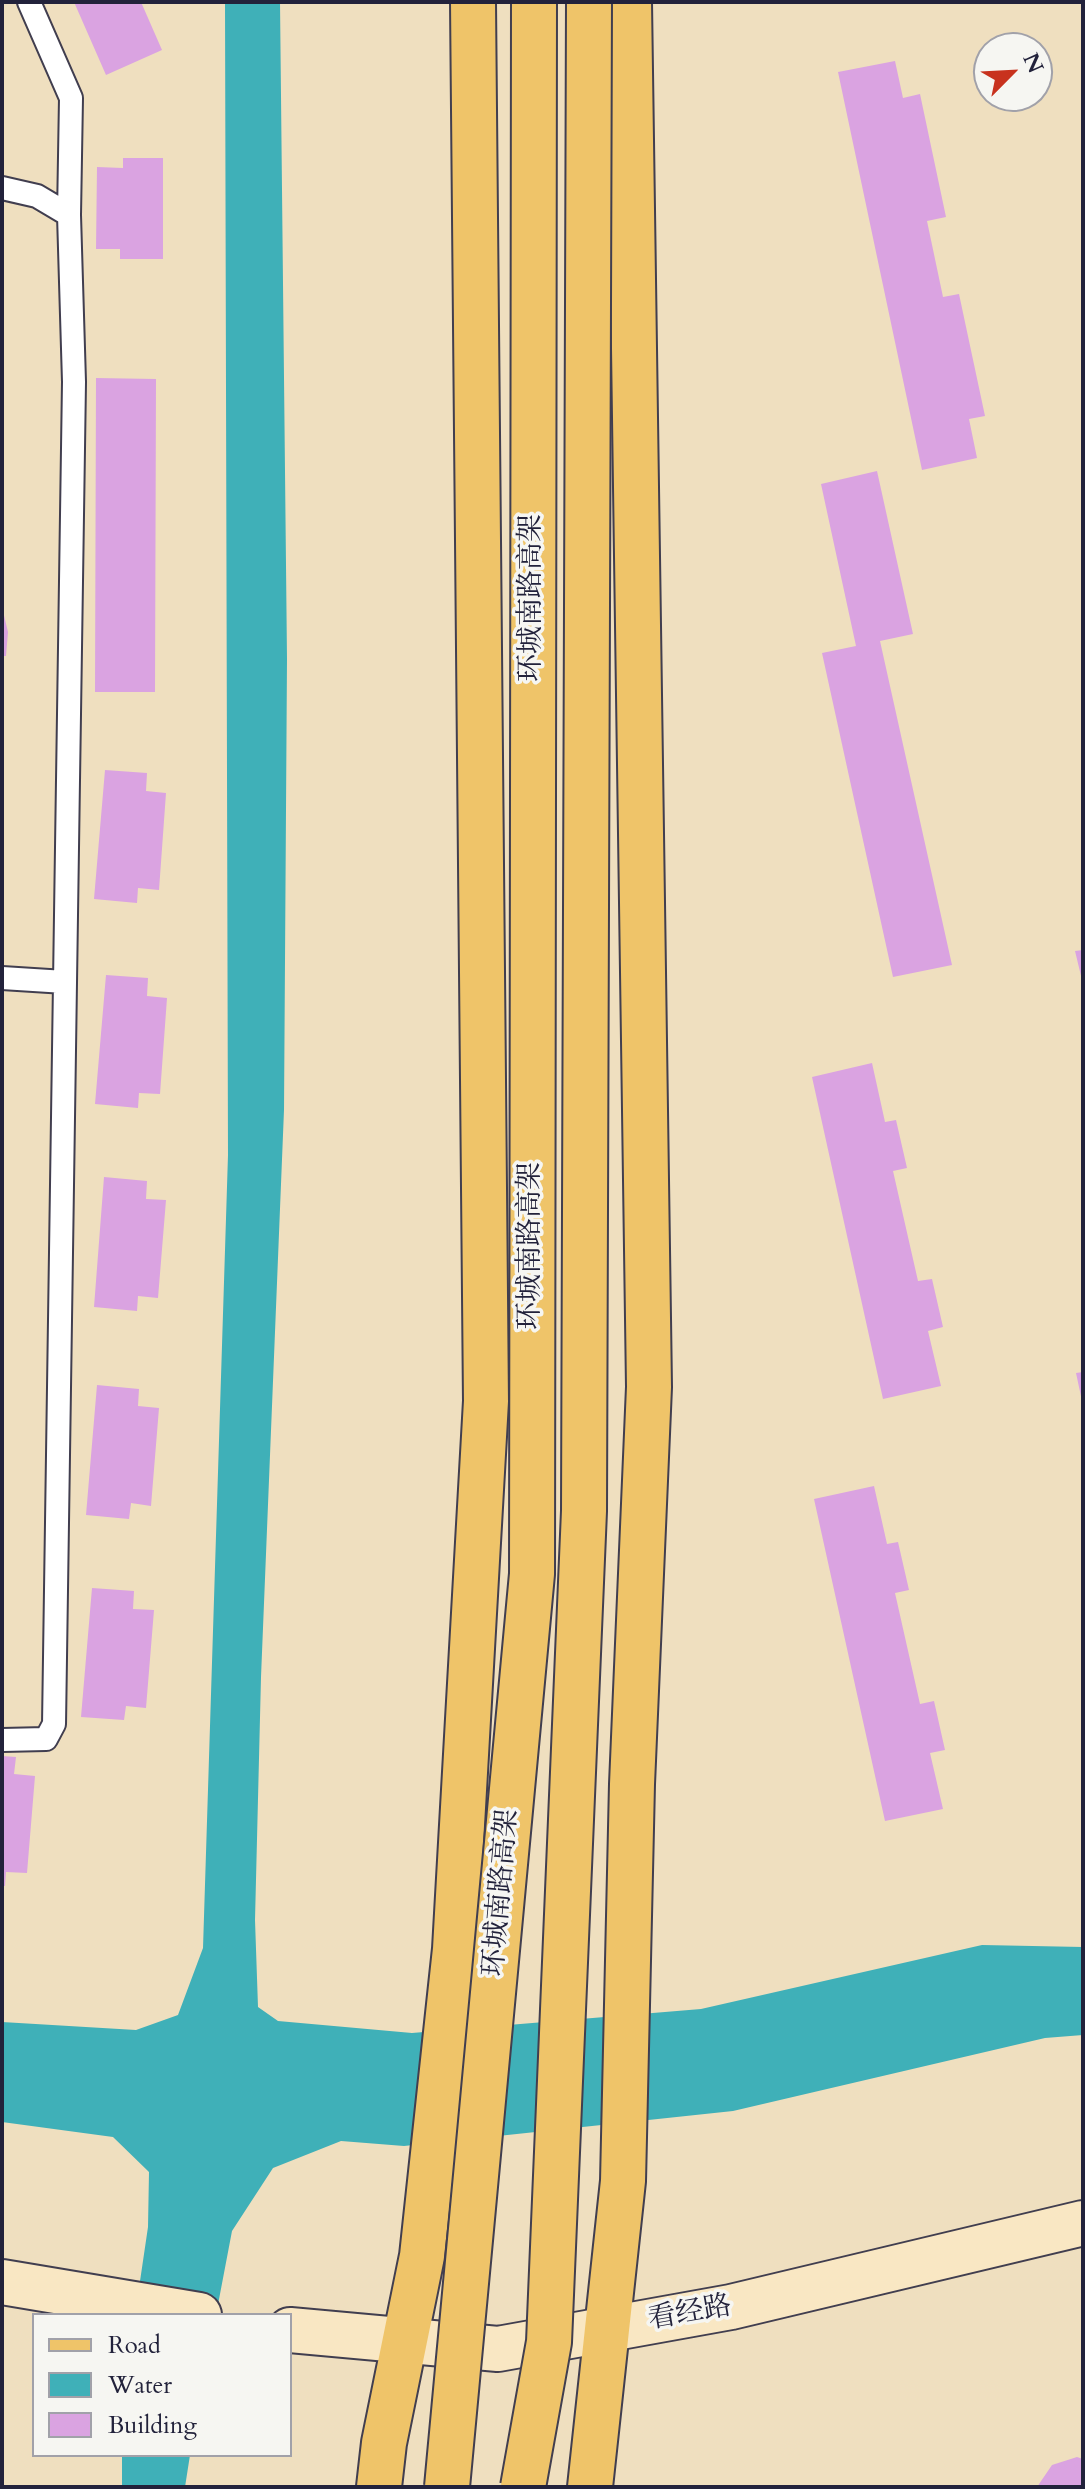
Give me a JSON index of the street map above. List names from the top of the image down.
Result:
{
  "streets": {
    "main road": ["环城南路高架", "看经路"]
  },
  "legend": ["Road", "Water", "Building"],
  "north": "top right"
}
